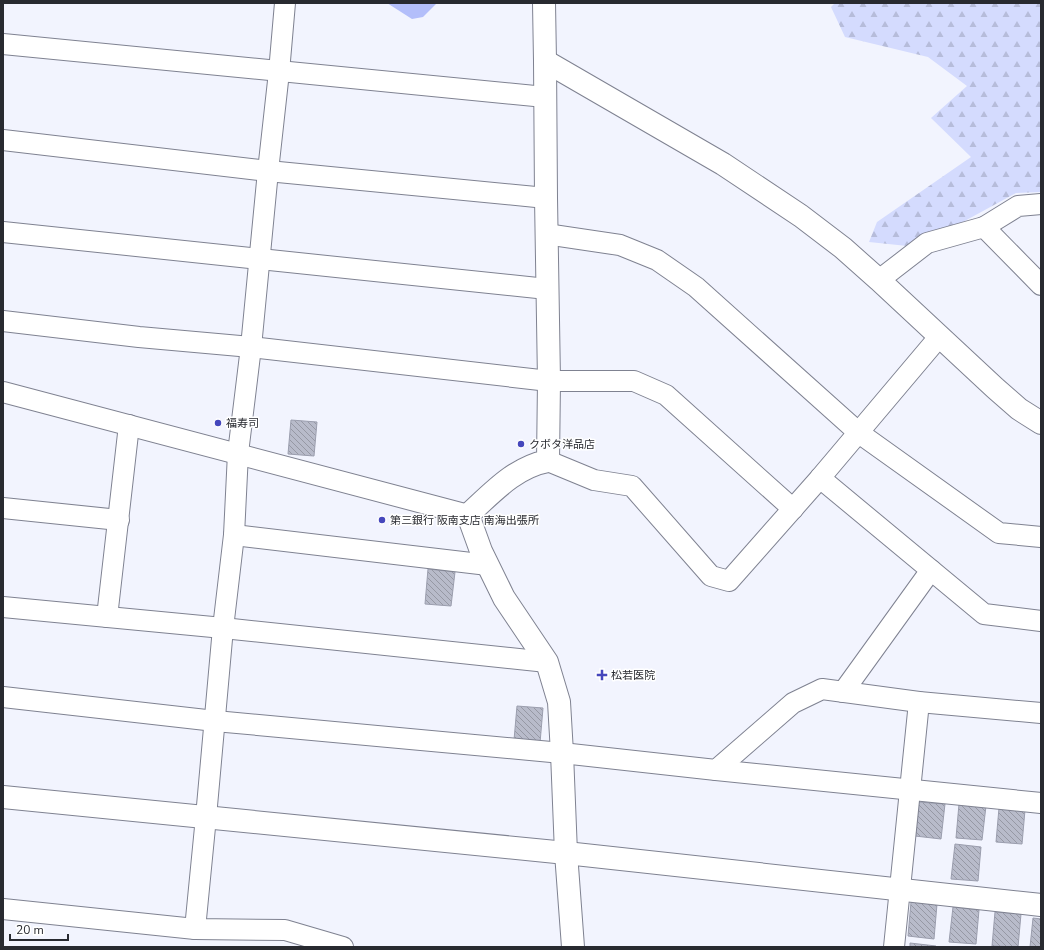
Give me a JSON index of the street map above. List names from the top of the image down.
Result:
{
  "places": {
    "other": ["福寿司", "クボタ洋品店", "第三銀行 阪南支店 南海出張所"],
    "health": ["松若医院"]
  },
  "scale_bar": "20 m"
}
